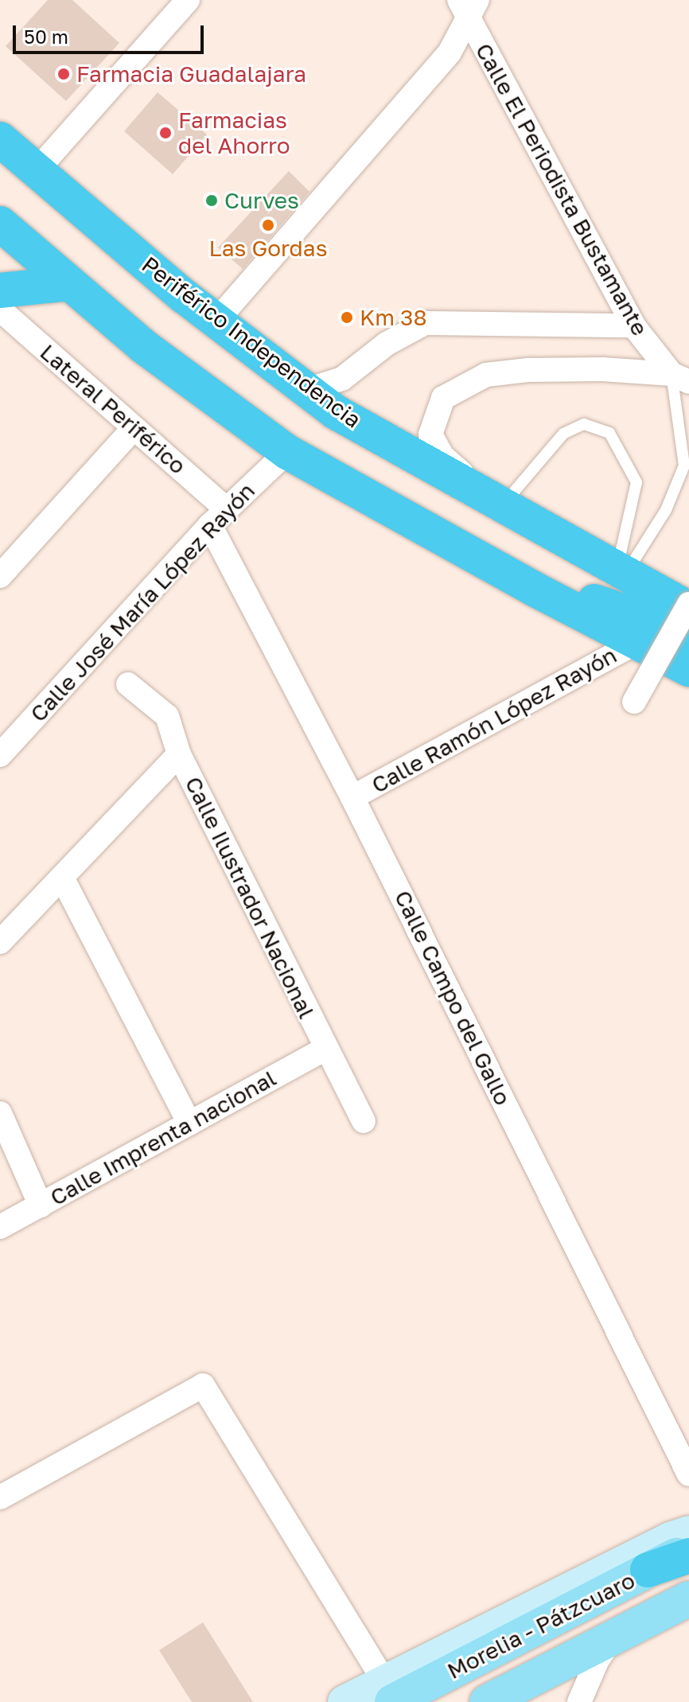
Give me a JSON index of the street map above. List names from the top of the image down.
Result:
{
  "streets": {
    "highway": ["Periférico Independencia"],
    "main road": ["Morelia - Pátzcuaro"],
    "street": [
      "Calle El Periodista Bustamante",
      "Lateral Periférico",
      "Calle José María López Rayón",
      "Calle Ramón López Rayón",
      "Calle Ilustrador Nacional",
      "Calle Campo del Gallo",
      "Calle Imprenta nacional"
    ]
  },
  "crossings": [
    ["Lateral Periférico", "Calle José María López Rayón"],
    ["Lateral Periférico", "Calle Campo del Gallo"],
    ["Calle José María López Rayón", "Calle Campo del Gallo"],
    ["Calle Ramón López Rayón", "Calle Campo del Gallo"],
    ["Calle Ilustrador Nacional", "Calle Imprenta nacional"]
  ],
  "places": [
    "Farmacia Guadalajara",
    "Farmacias del Ahorro",
    "Curves",
    "Las Gordas",
    "Km 38"
  ],
  "scale_bar": "50 m"
}
